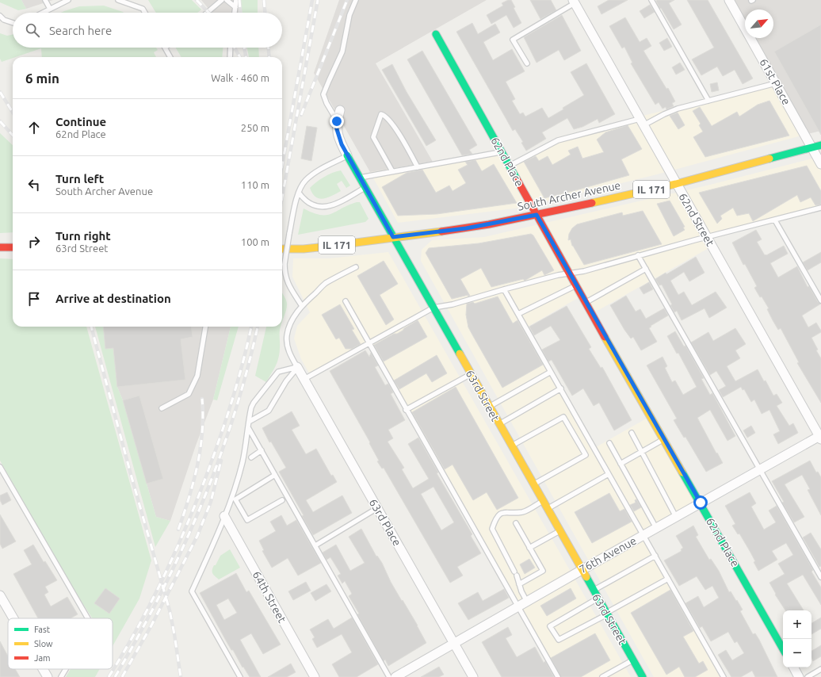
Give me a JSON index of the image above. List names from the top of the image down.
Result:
{
  "streets": {
    "main road": [
      "62nd Place",
      "IL 171",
      "South Archer Avenue",
      "63rd Street"
    ],
    "street": [
      "61st Place",
      "62nd Street",
      "63rd Place",
      "76th Avenue",
      "64th Street"
    ]
  },
  "crossings": [
    ["61st Place", "South Archer Avenue"],
    ["62nd Place", "South Archer Avenue"],
    ["62nd Place", "76th Avenue"],
    ["IL 171", "South Archer Avenue"],
    ["IL 171", "63rd Street"],
    ["South Archer Avenue", "62nd Street"],
    ["South Archer Avenue", "63rd Street"],
    ["62nd Street", "76th Avenue"],
    ["63rd Street", "76th Avenue"],
    ["63rd Place", "76th Avenue"]
  ],
  "legend": ["Fast", "Slow", "Jam"],
  "north": "top right",
  "page": {
    "search": "Search here",
    "heading": ["6 min", "Walk · 460 m"],
    "list": [
      ["Continue", "62nd Place", "250 m"],
      ["Turn left", "South Archer Avenue", "110 m"],
      ["Turn right", "63rd Street", "100 m"],
      "Arrive at destination"
    ],
    "map_buttons": ["+", "−"]
  }
}
